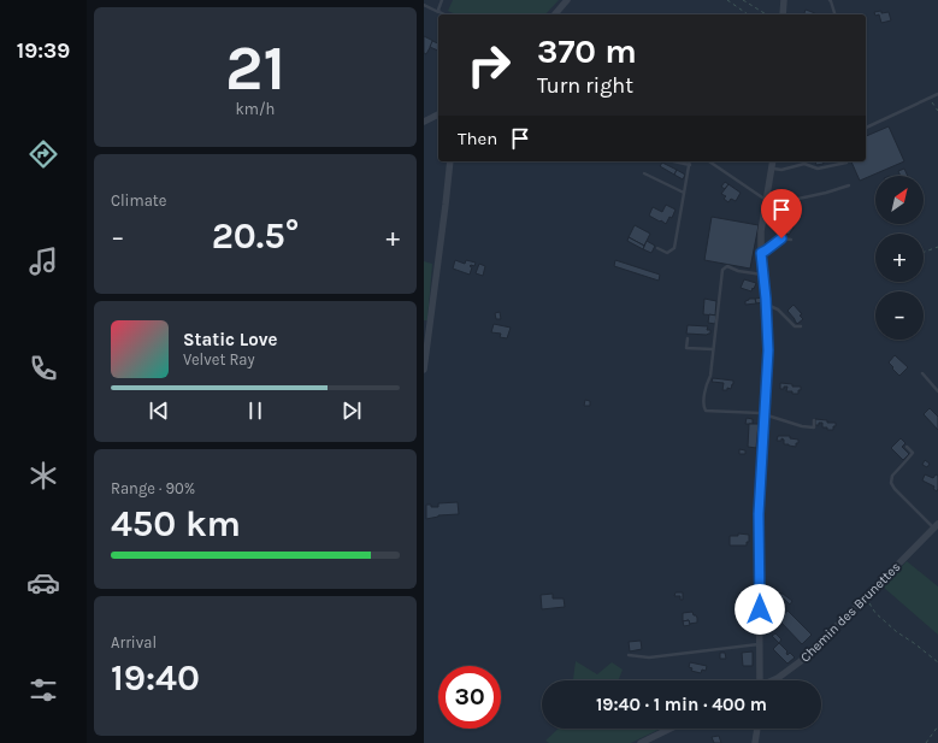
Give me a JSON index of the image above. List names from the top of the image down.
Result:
{
  "streets": {
    "street": ["Chemin des Brunettes"]
  },
  "north": "top right",
  "page": {
    "tabs": "19:39",
    "tile": [
      ["21", "km/h"],
      "Climate",
      ["Range · 90%", "450 km"],
      ["Arrival", "19:40"]
    ],
    "turn": ["370 m", "Turn right"],
    "then": "Then",
    "map_buttons": ["+", "−"],
    "heat": ["−", "20.5°", "+"],
    "song": ["Static Love", "Velvet Ray"],
    "limit": "30",
    "trip": "19:40 · 1 min · 400 m"
  }
}
